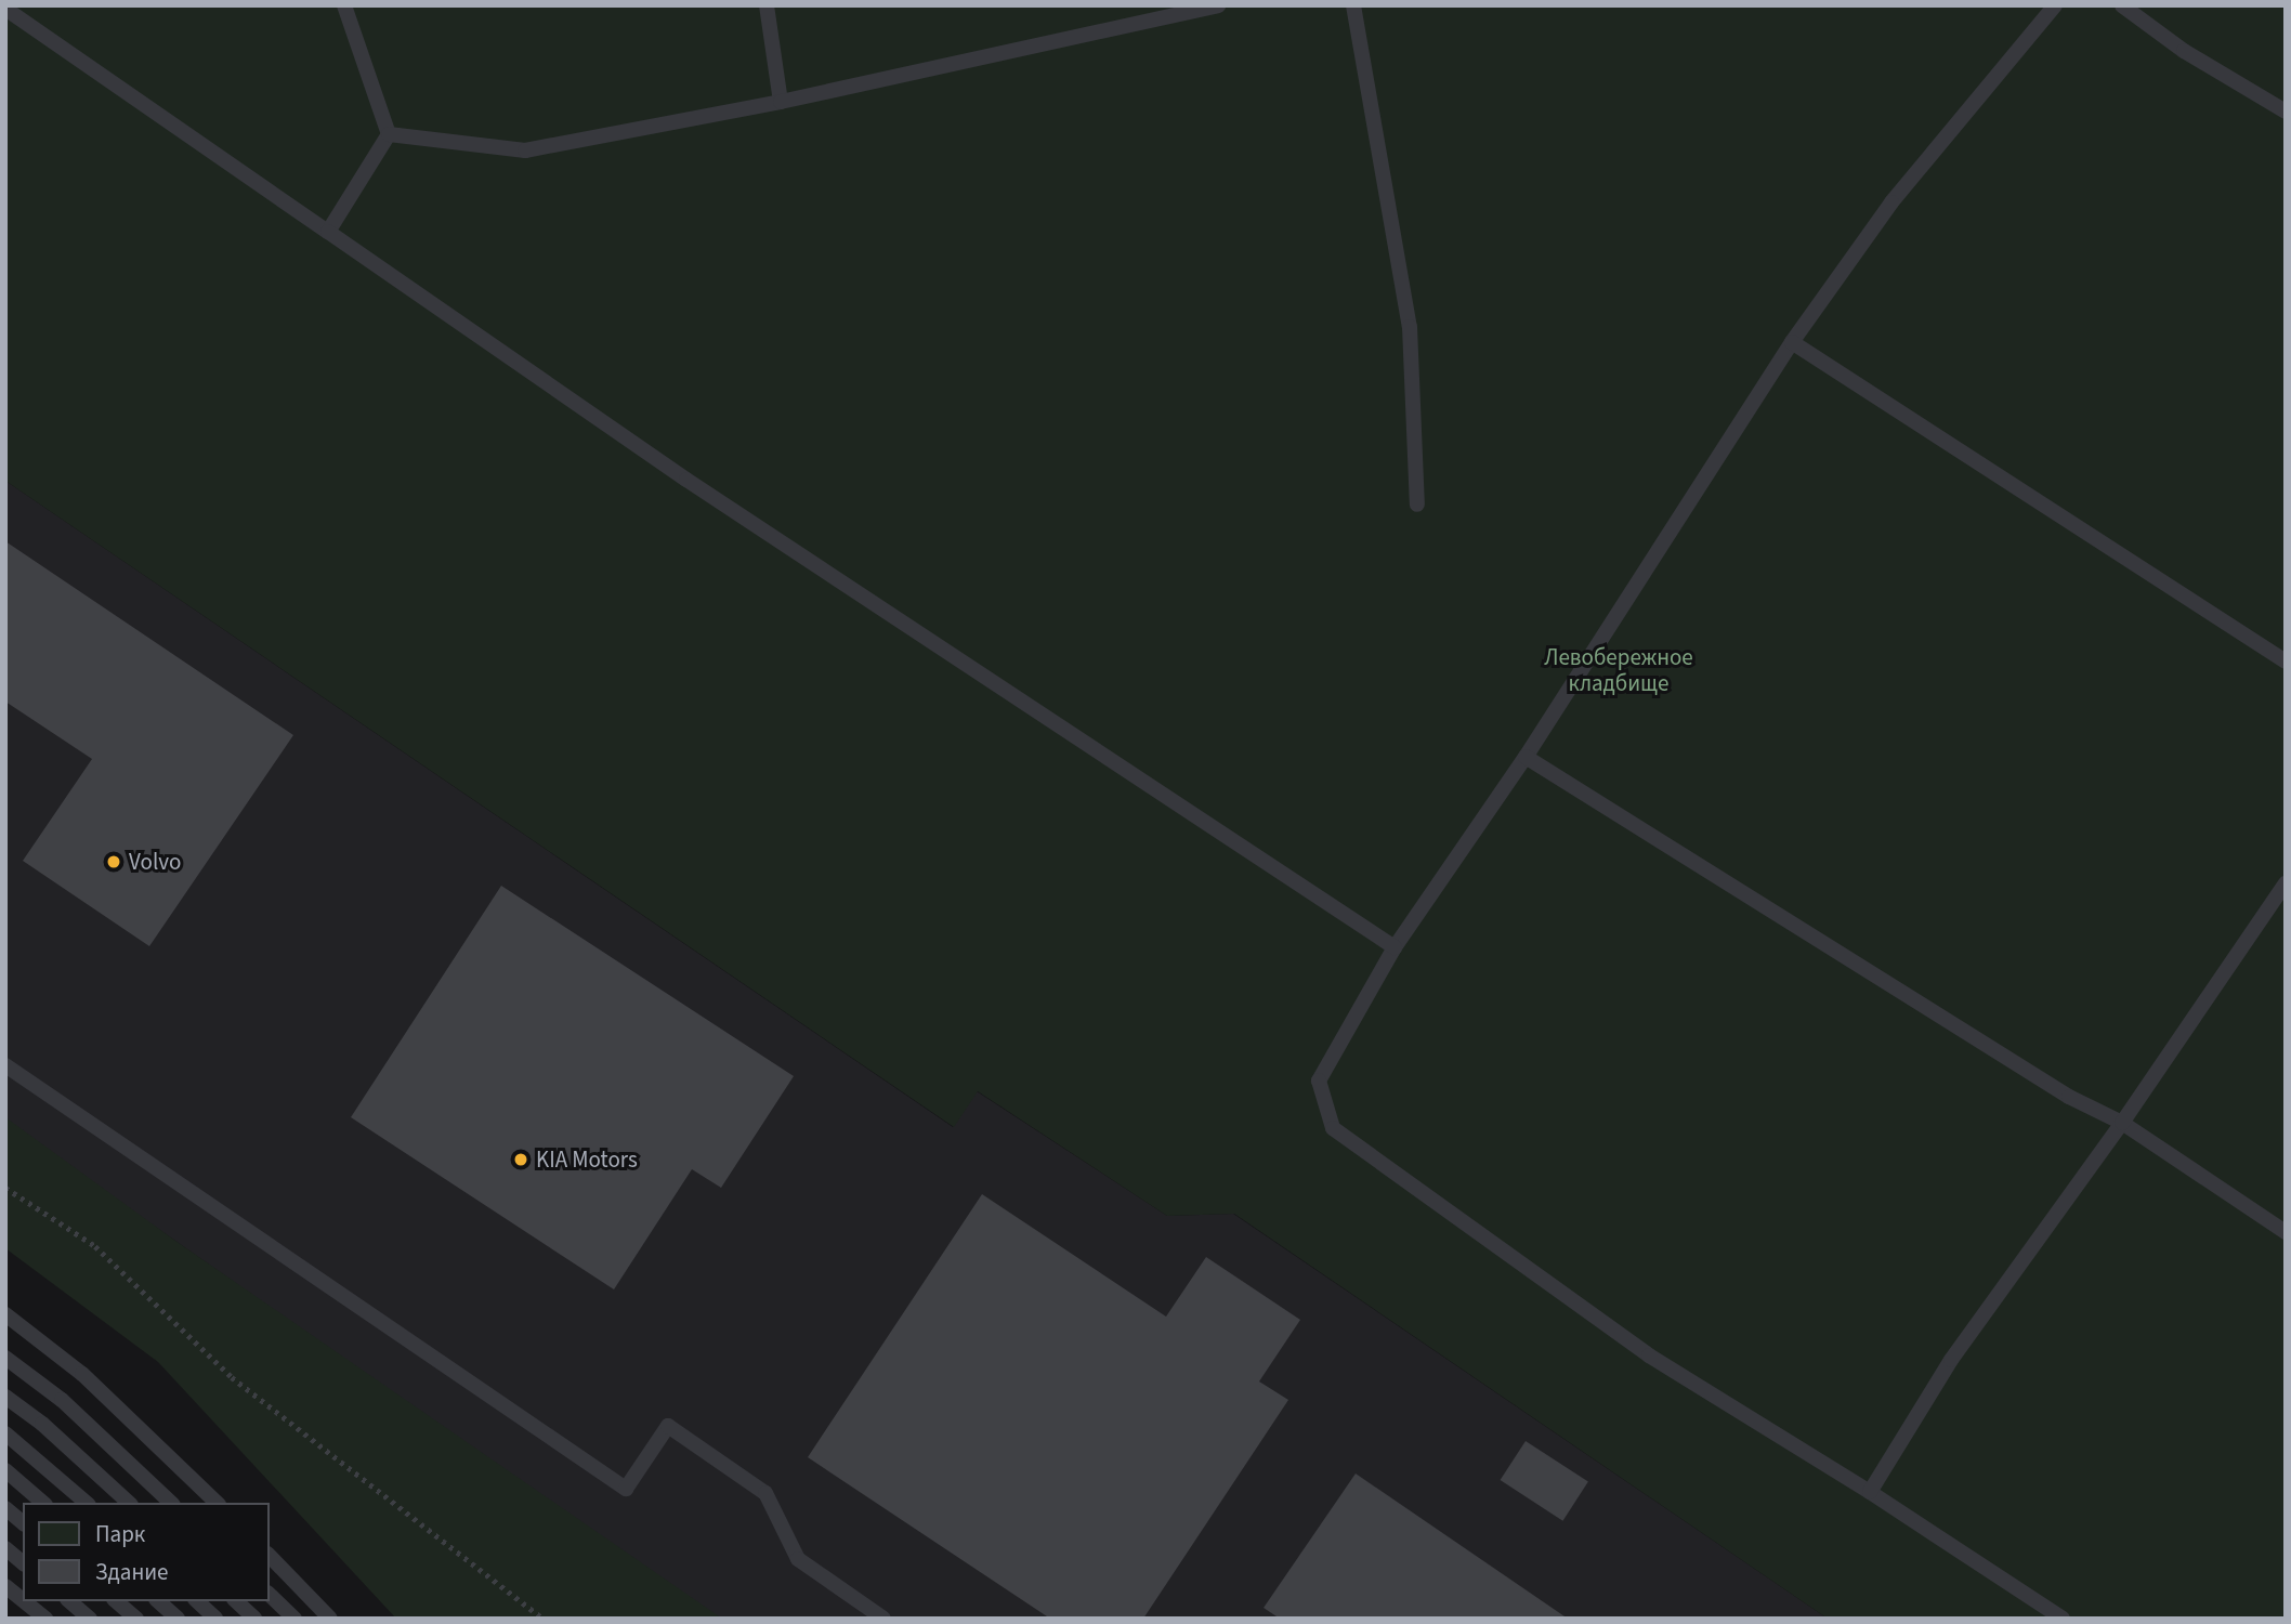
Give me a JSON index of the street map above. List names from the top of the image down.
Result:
{
  "parks": ["Левобережное кладбище"],
  "places": ["Volvo", "KIA Motors"],
  "legend": ["Парк", "Здание"]
}
